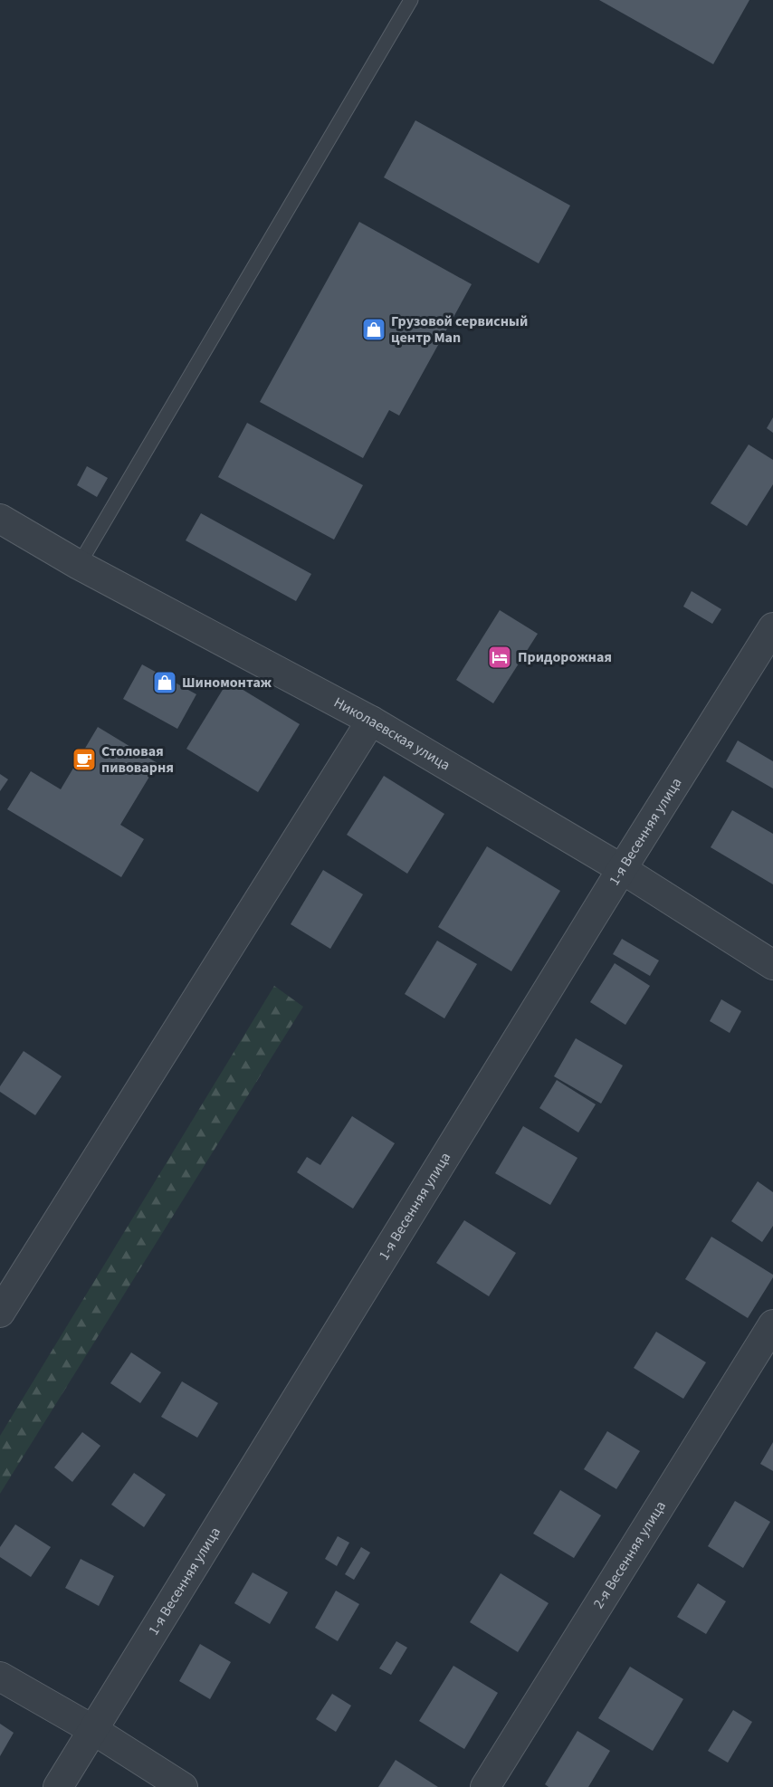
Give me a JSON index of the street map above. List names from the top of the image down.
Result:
{
  "streets": {
    "street": ["Николаевская улица", "1-я Весенняя улица", "2-я Весенняя улица"]
  },
  "crossings": [
    ["Николаевская улица", "1-я Весенняя улица"]
  ],
  "places": {
    "shop": ["Грузовой сервисный центр Man", "Шиномонтаж"],
    "hotel": ["Придорожная"],
    "cafe": ["Столовая пивоварня"]
  }
}
